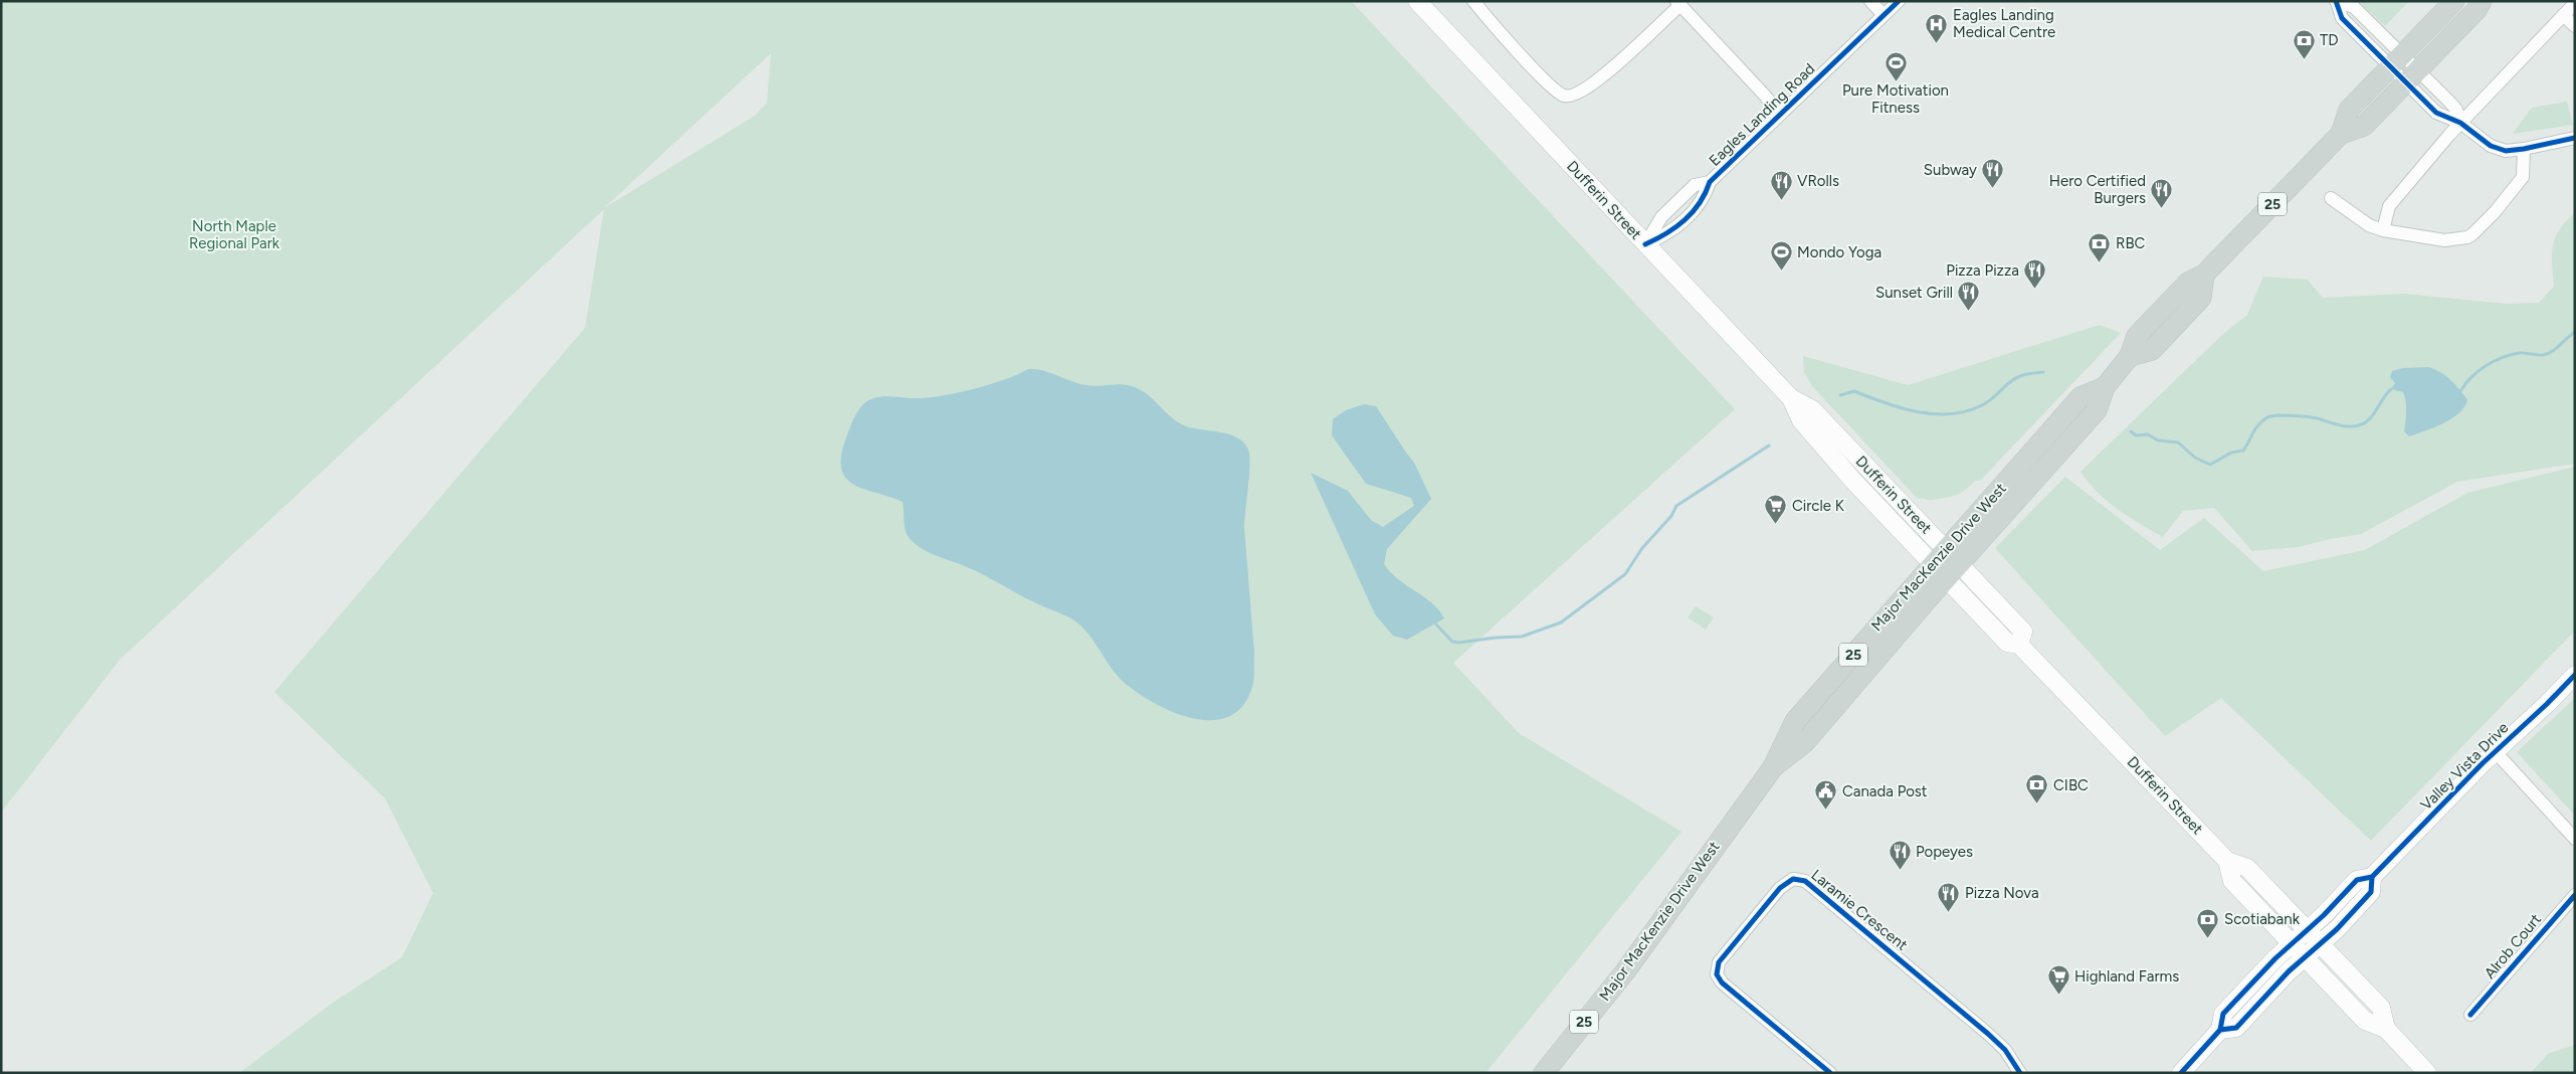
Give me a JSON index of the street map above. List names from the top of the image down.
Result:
{
  "streets": {
    "main road": [
      "Dufferin Street",
      "25",
      "Major MacKenzie Drive West",
      "Valley Vista Drive"
    ],
    "street": ["Eagles Landing Road", "Laramie Crescent", "Alrob Court"]
  },
  "crossings": [
    ["Eagles Landing Road", "Dufferin Street"],
    ["Dufferin Street", "Major MacKenzie Drive West"],
    ["Dufferin Street", "Valley Vista Drive"]
  ],
  "parks": ["North Maple Regional Park"],
  "places": {
    "hospital": ["Eagles Landing Medical Centre"],
    "bank": [
      "TD",
      "RBC",
      "CIBC",
      "Scotiabank"
    ],
    "sports": ["Pure Motivation Fitness", "Mondo Yoga"],
    "restaurant": [
      "Subway",
      "VRolls",
      "Hero Certified Burgers",
      "Pizza Pizza",
      "Sunset Grill",
      "Popeyes",
      "Pizza Nova"
    ],
    "supermarket": ["Circle K", "Highland Farms"],
    "public building": ["Canada Post"]
  }
}
